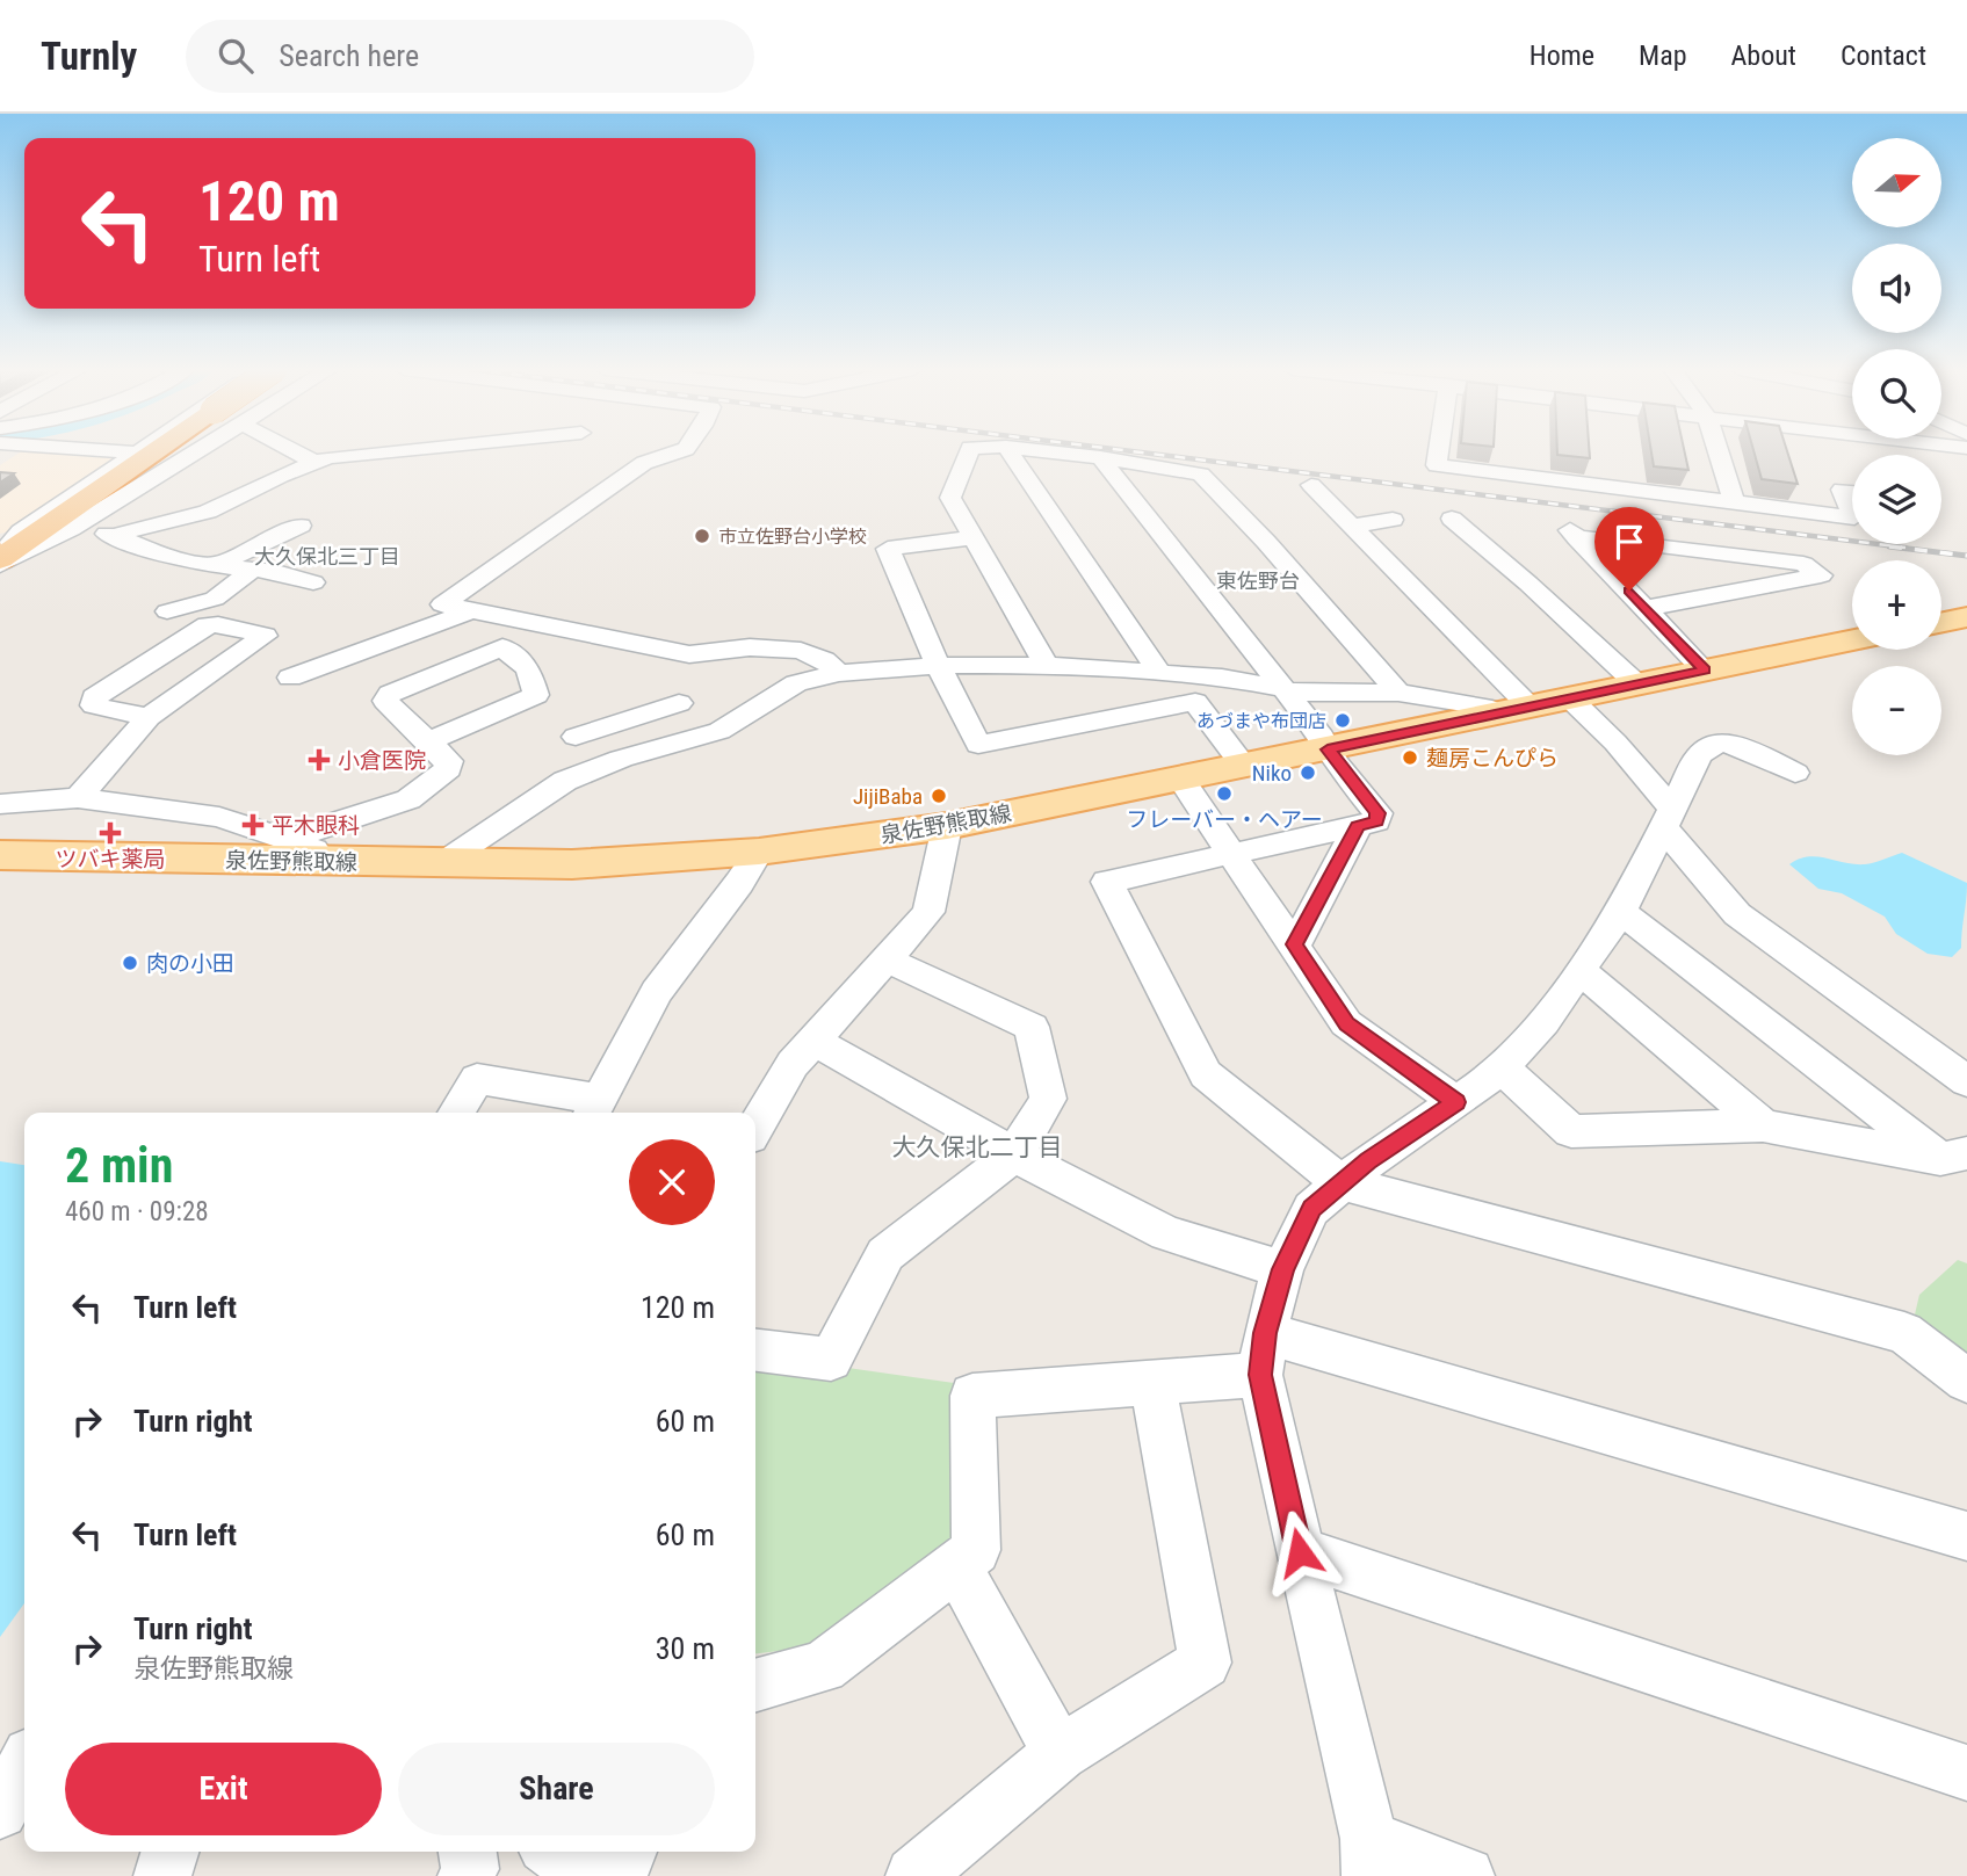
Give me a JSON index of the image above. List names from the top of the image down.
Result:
{
  "streets": {
    "main road": ["泉佐野熊取線"]
  },
  "districts": ["大久保北三丁目", "東佐野台", "大久保北二丁目"],
  "places": {
    "other": [
      "市立佐野台小学校",
      "あづまや布団店",
      "麺房こんぴら",
      "Niko",
      "フレーバー・ヘアー",
      "JijiBaba",
      "肉の小田"
    ],
    "health": ["小倉医院", "平木眼科", "ツバキ薬局"]
  },
  "north": "right",
  "page": {
    "header": "Turnly",
    "search": "Search here",
    "nav": [
      "Home",
      "Map",
      "About",
      "Contact"
    ],
    "map_buttons": ["+", "−"],
    "turn": ["120 m", "Turn left"],
    "heading": ["2 min", "460 m · 09:28"],
    "list": [
      {
        "name": "Turn left",
        "value": "120 m"
      },
      {
        "name": "Turn right",
        "value": "60 m"
      },
      {
        "name": "Turn left",
        "value": "60 m"
      },
      {
        "name": "Turn right",
        "note": "泉佐野熊取線",
        "value": "30 m"
      }
    ],
    "buttons": ["Exit", "Share"]
  }
}
